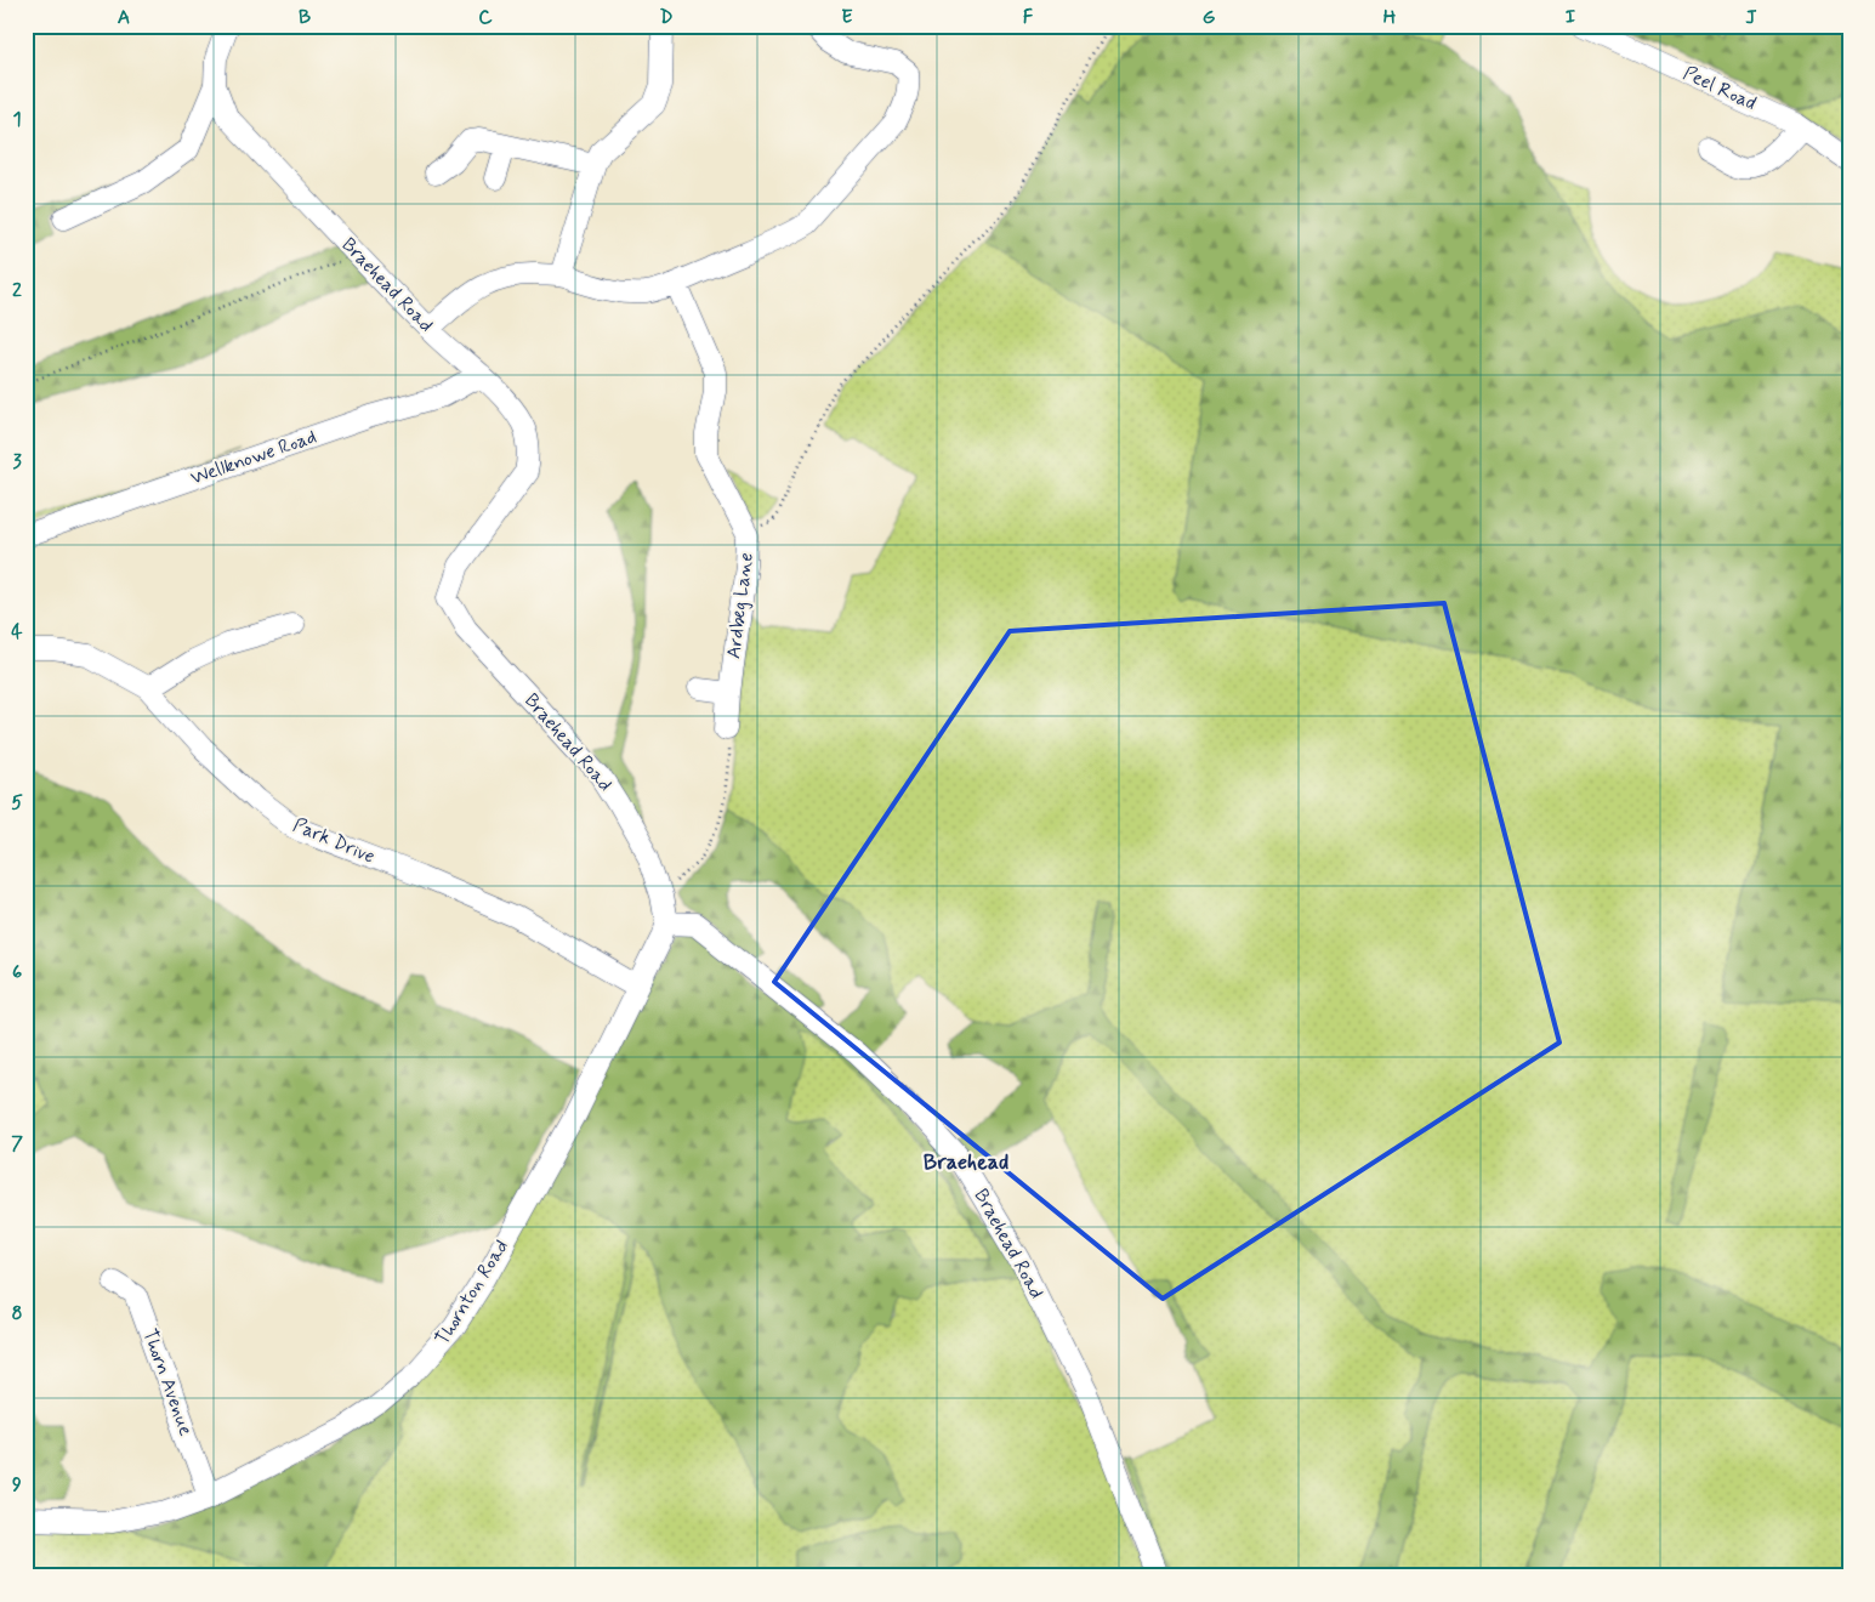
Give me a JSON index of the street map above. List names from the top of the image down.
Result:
{
  "streets": {
    "street": [
      "Peel Road",
      "Braehead Road",
      "Wellknowe Road",
      "Ardbeg Lane",
      "Park Drive",
      "Thornton Road",
      "Thorn Avenue"
    ]
  },
  "crossings": [
    ["Braehead Road", "Wellknowe Road"],
    ["Braehead Road", "Thornton Road"],
    ["Park Drive", "Thornton Road"],
    ["Thornton Road", "Thorn Avenue"]
  ],
  "districts": ["Braehead"],
  "grid": {
    "columns": [
      "A",
      "B",
      "C",
      "D",
      "E",
      "F",
      "G",
      "H",
      "I",
      "J"
    ],
    "rows": [
      "1",
      "2",
      "3",
      "4",
      "5",
      "6",
      "7",
      "8",
      "9"
    ]
  }
}
